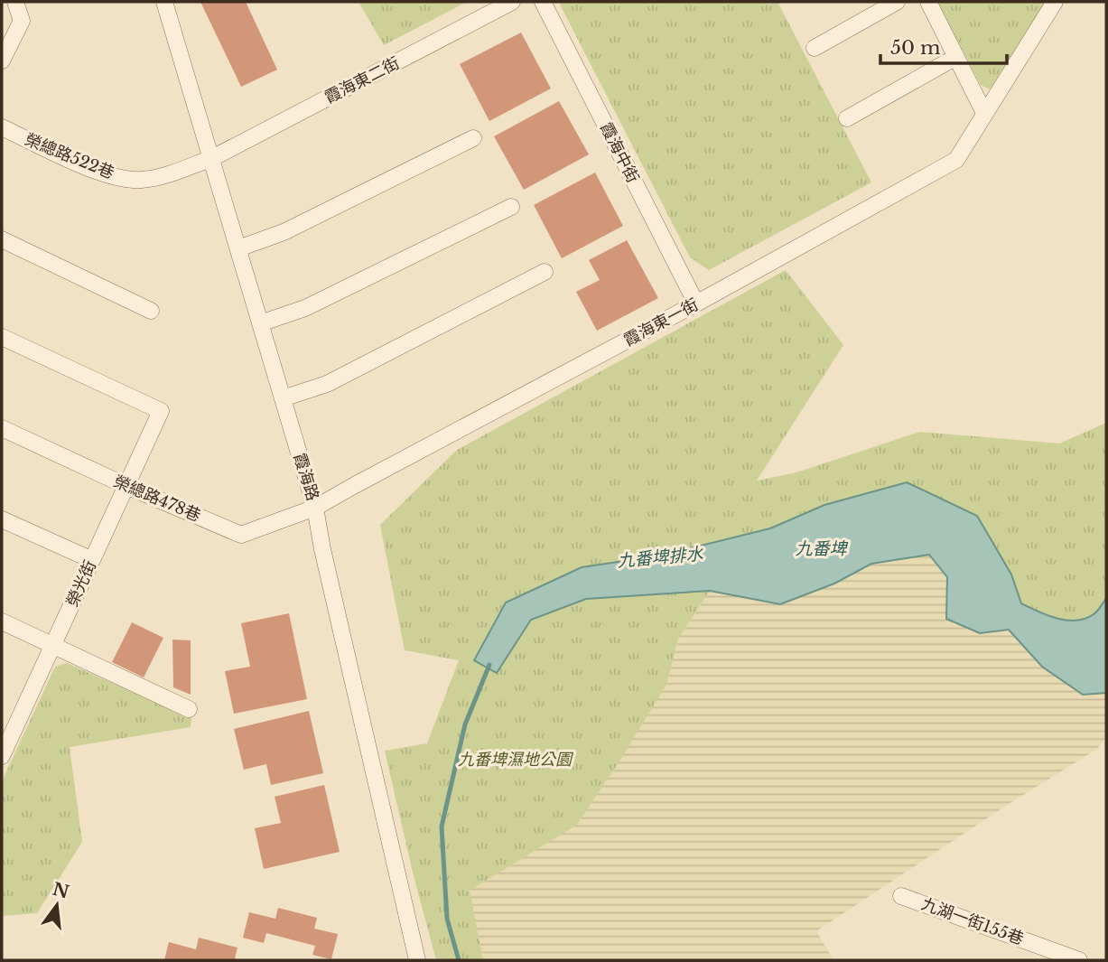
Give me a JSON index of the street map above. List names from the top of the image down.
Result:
{
  "streets": {
    "street": [
      "霞海東二街",
      "霞海中街",
      "榮總路522巷",
      "霞海東一街",
      "霞海路",
      "榮總路478巷",
      "榮光街",
      "九湖一街155巷"
    ]
  },
  "crossings": [
    ["霞海東二街", "榮總路522巷"],
    ["霞海東二街", "霞海路"],
    ["霞海中街", "霞海東一街"],
    ["榮總路522巷", "霞海路"],
    ["霞海東一街", "霞海路"],
    ["霞海東一街", "榮總路478巷"],
    ["霞海路", "榮總路478巷"],
    ["榮總路478巷", "榮光街"]
  ],
  "water": ["九番埤", "九番埤排水"],
  "parks": ["九番埤濕地公園"],
  "scale_bar": "50 m",
  "north": "top"
}
